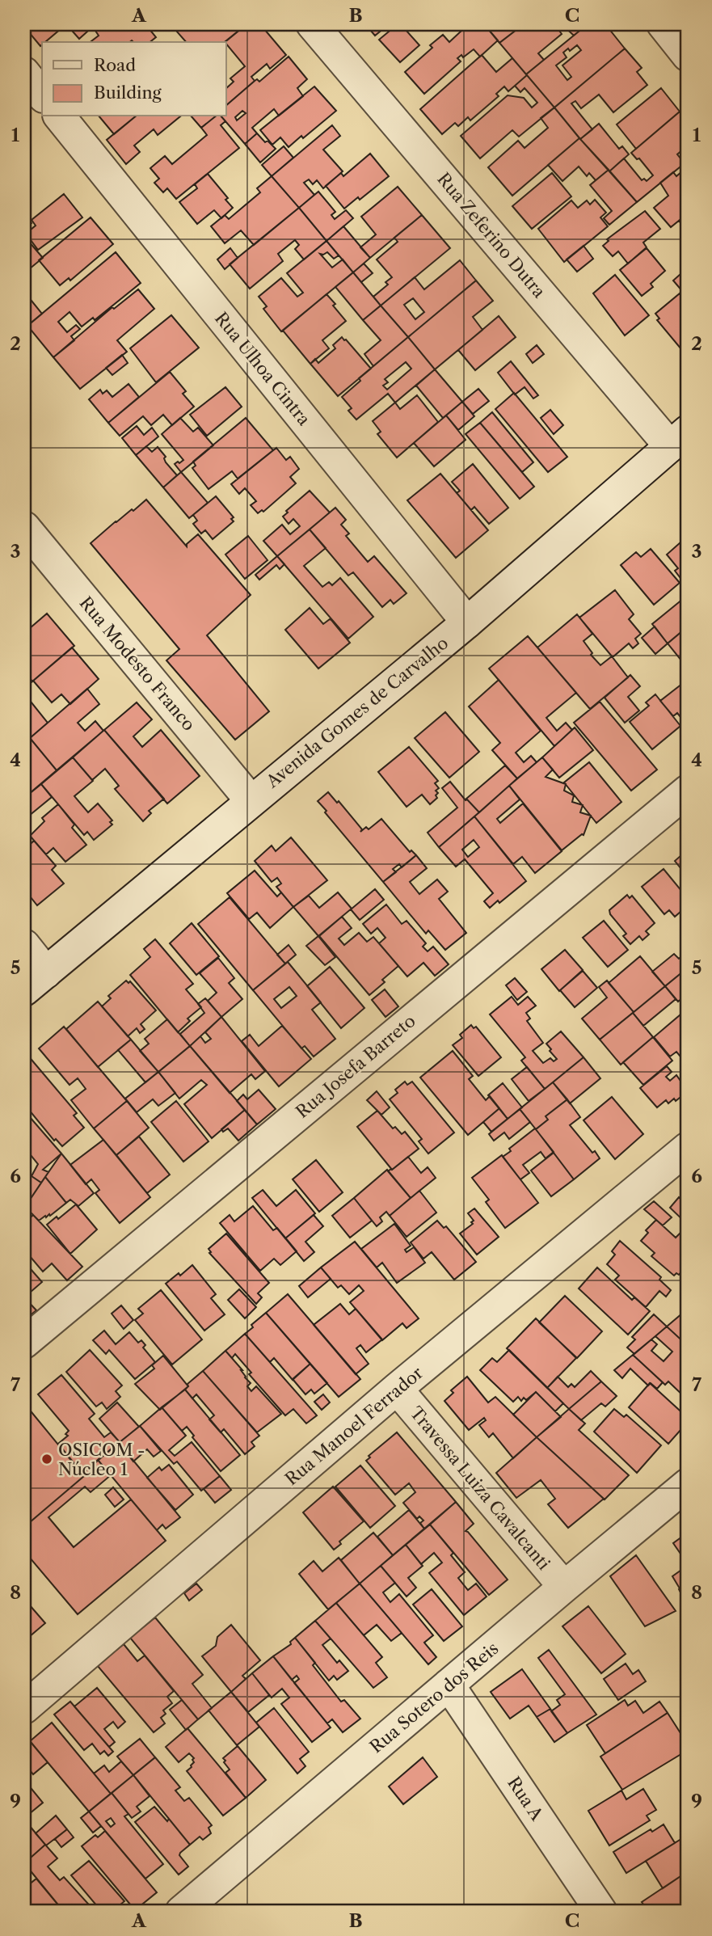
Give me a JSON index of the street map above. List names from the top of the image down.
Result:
{
  "streets": {
    "street": [
      "Rua Zeferino Dutra",
      "Rua Ulhoa Cintra",
      "Rua Modesto Franco",
      "Avenida Gomes de Carvalho",
      "Rua Josefa Barreto",
      "Rua Manoel Ferrador",
      "Travessa Luiza Cavalcanti",
      "Rua Sotero dos Reis",
      "Rua A"
    ]
  },
  "crossings": [
    ["Rua Zeferino Dutra", "Avenida Gomes de Carvalho"],
    ["Rua Ulhoa Cintra", "Avenida Gomes de Carvalho"],
    ["Rua Modesto Franco", "Avenida Gomes de Carvalho"],
    ["Rua Manoel Ferrador", "Travessa Luiza Cavalcanti"],
    ["Travessa Luiza Cavalcanti", "Rua Sotero dos Reis"],
    ["Rua Sotero dos Reis", "Rua A"]
  ],
  "places": ["OSICOM - Núcleo 1"],
  "legend": ["Road", "Building"],
  "grid": {
    "columns": ["A", "B", "C"],
    "rows": [
      "1",
      "2",
      "3",
      "4",
      "5",
      "6",
      "7",
      "8",
      "9"
    ]
  }
}
